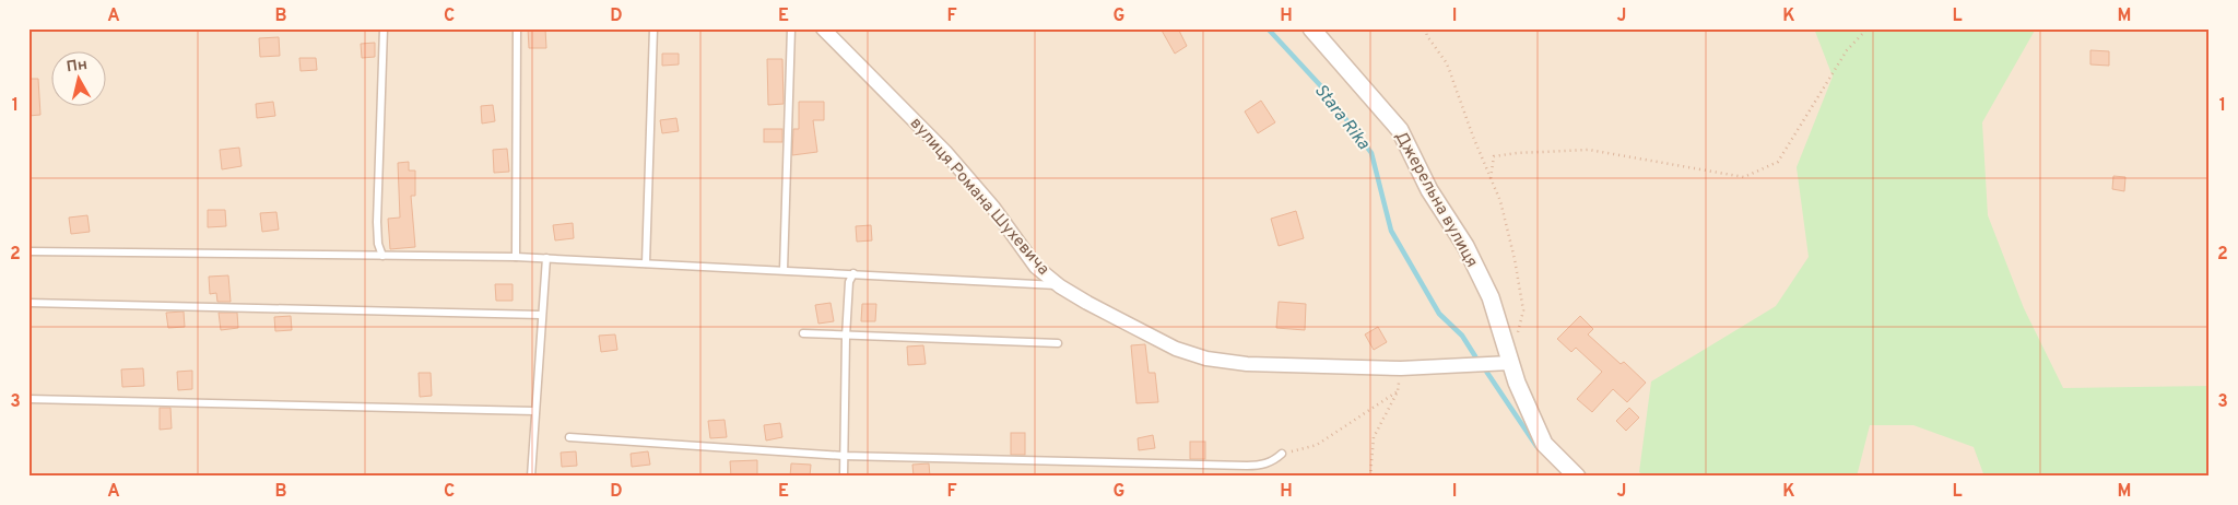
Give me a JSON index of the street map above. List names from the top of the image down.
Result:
{
  "streets": {
    "street": ["вулиця Романа Шухевича", "Джерельна вулиця"]
  },
  "crossings": [
    ["вулиця Романа Шухевича", "Джерельна вулиця"]
  ],
  "water": ["Stara Rika"],
  "north": "top",
  "grid": {
    "columns": [
      "A",
      "B",
      "C",
      "D",
      "E",
      "F",
      "G",
      "H",
      "I",
      "J",
      "K",
      "L",
      "M"
    ],
    "rows": ["1", "2", "3"]
  }
}
